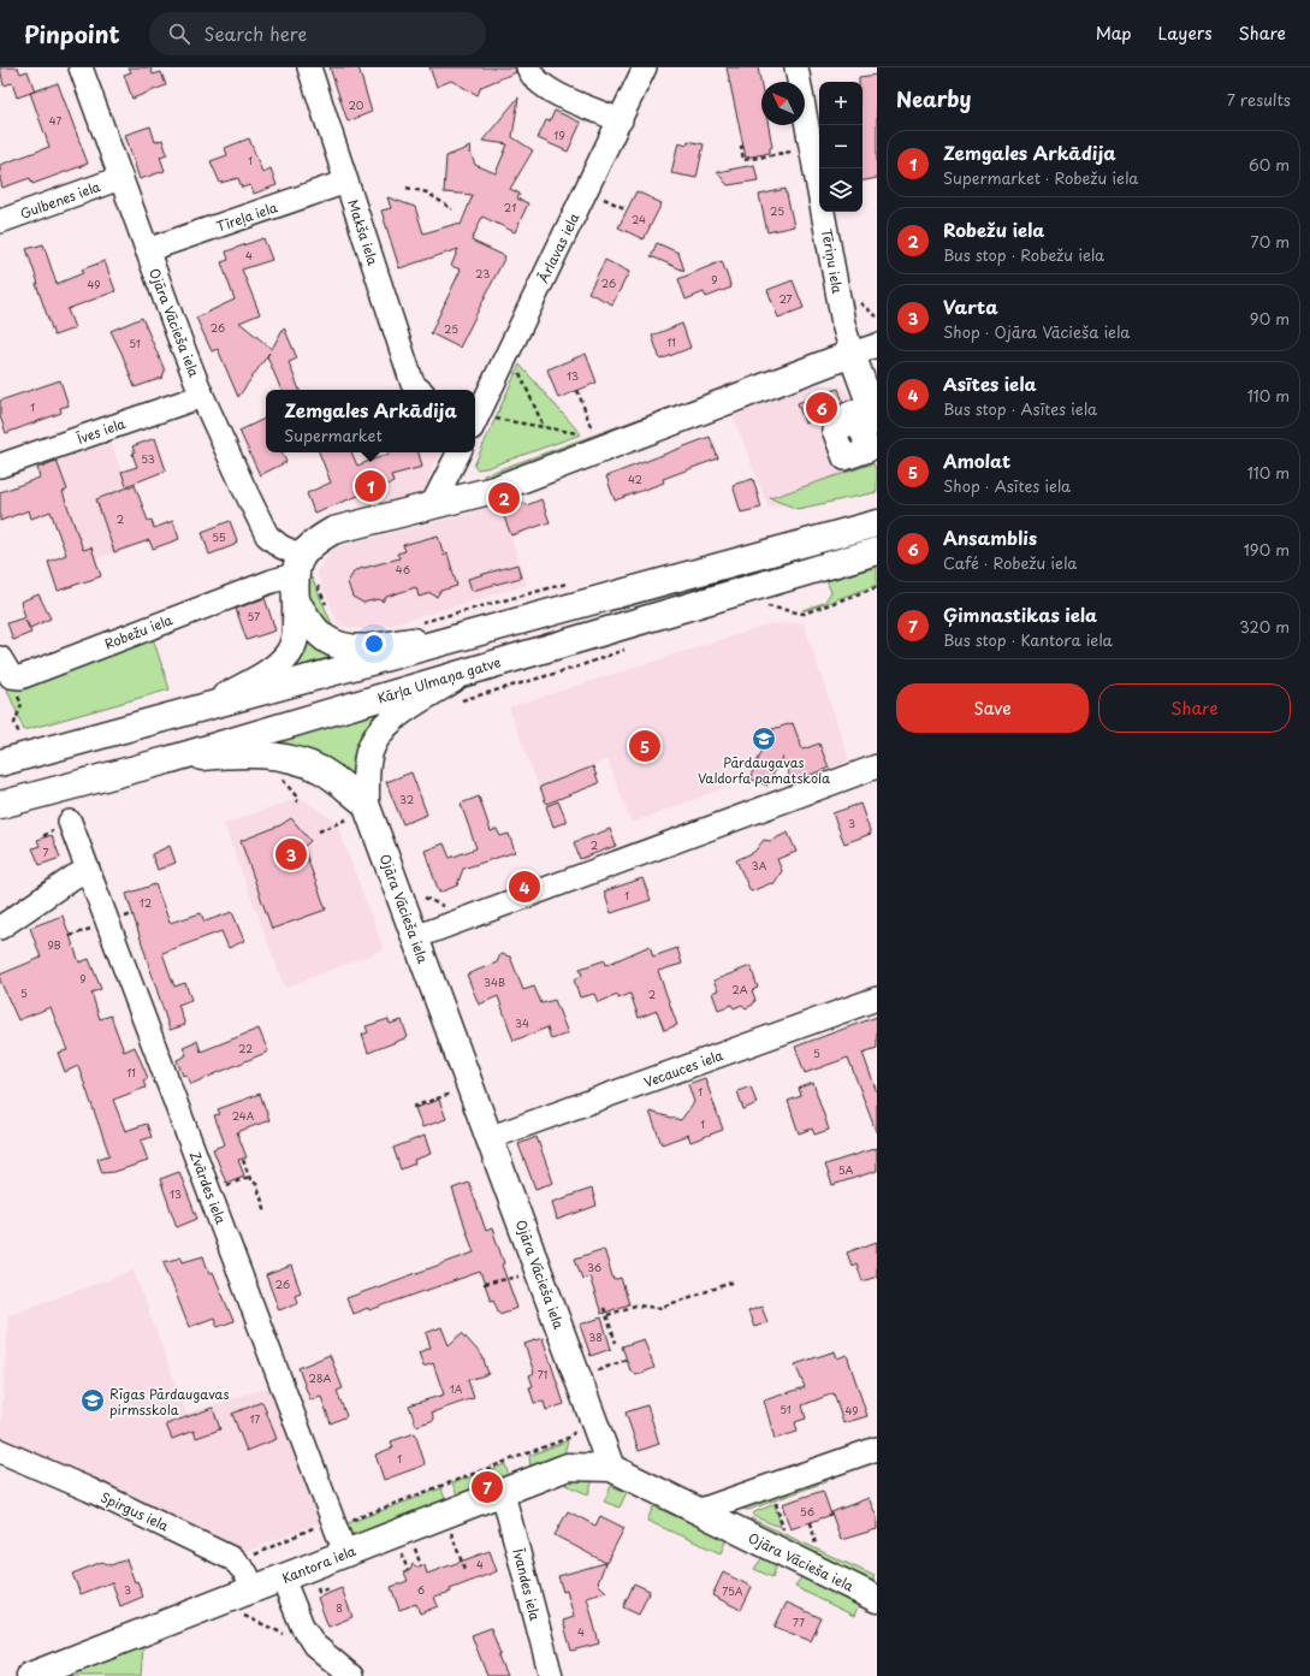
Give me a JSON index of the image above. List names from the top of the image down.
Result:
{
  "streets": {
    "main road": [
      "Tēriņu iela",
      "Ojāra Vācieša iela",
      "Robežu iela",
      "Kārļa Ulmaņa gatve",
      "Kantora iela"
    ],
    "street": [
      "Gulbenes iela",
      "Tīreļa iela",
      "Makša iela",
      "Ārlavas iela",
      "Īves iela",
      "Vecauces iela",
      "Zvārdes iela",
      "Spirgus iela",
      "Īvandes iela"
    ]
  },
  "crossings": [
    ["Gulbenes iela", "Ojāra Vācieša iela"],
    ["Tīreļa iela", "Makša iela"],
    ["Tīreļa iela", "Ojāra Vācieša iela"],
    ["Tēriņu iela", "Robežu iela"],
    ["Ojāra Vācieša iela", "Īves iela"],
    ["Ojāra Vācieša iela", "Robežu iela"],
    ["Ojāra Vācieša iela", "Kārļa Ulmaņa gatve"],
    ["Ojāra Vācieša iela", "Vecauces iela"],
    ["Ojāra Vācieša iela", "Kantora iela"],
    ["Zvārdes iela", "Kantora iela"],
    ["Kantora iela", "Īvandes iela"]
  ],
  "places": {
    "school or university": ["Pārdaugavas Valdorfa pamatskola", "Rīgas Pārdaugavas pirmsskola"]
  },
  "house_numbers": [
    "20",
    "47",
    "19",
    "1",
    "21",
    "25",
    "24",
    "4",
    "23",
    "9",
    "26",
    "49",
    "27",
    "26",
    "25",
    "11",
    "51",
    "13",
    "1",
    "53",
    "42",
    "2",
    "55",
    "46",
    "57",
    "32",
    "3",
    "2",
    "7",
    "3A",
    "1",
    "12",
    "9B",
    "9",
    "34B",
    "2A",
    "5",
    "2",
    "34",
    "22",
    "5",
    "11",
    "1",
    "24A",
    "1",
    "5A",
    "13",
    "36",
    "26",
    "38",
    "71",
    "28A",
    "1A",
    "51",
    "49",
    "17",
    "1",
    "56",
    "4",
    "3",
    "6",
    "75A",
    "8",
    "77",
    "4"
  ],
  "north": "top left",
  "page": {
    "header": "Pinpoint",
    "search": "Search here",
    "nav": ["Map", "Layers", "Share"],
    "heading": ["Nearby", "7 results"],
    "map_buttons": ["+", "−"],
    "list": [
      {
        "mark": "1",
        "name": "Zemgales Arkādija",
        "note": "Supermarket · Robežu iela",
        "value": "60 m"
      },
      {
        "mark": "2",
        "name": "Robežu iela",
        "note": "Bus stop · Robežu iela",
        "value": "70 m"
      },
      {
        "mark": "3",
        "name": "Varta",
        "note": "Shop · Ojāra Vācieša iela",
        "value": "90 m"
      },
      {
        "mark": "4",
        "name": "Asītes iela",
        "note": "Bus stop · Asītes iela",
        "value": "110 m"
      },
      {
        "mark": "5",
        "name": "Amolat",
        "note": "Shop · Asītes iela",
        "value": "110 m"
      },
      {
        "mark": "6",
        "name": "Ansamblis",
        "note": "Café · Robežu iela",
        "value": "190 m"
      },
      {
        "mark": "7",
        "name": "Ģimnastikas iela",
        "note": "Bus stop · Kantora iela",
        "value": "320 m"
      }
    ],
    "popup": ["Zemgales Arkādija", "Supermarket"],
    "pins": [
      "6",
      "1",
      "2",
      "5",
      "3",
      "4",
      "7"
    ],
    "buttons": ["Save", "Share"]
  }
}
